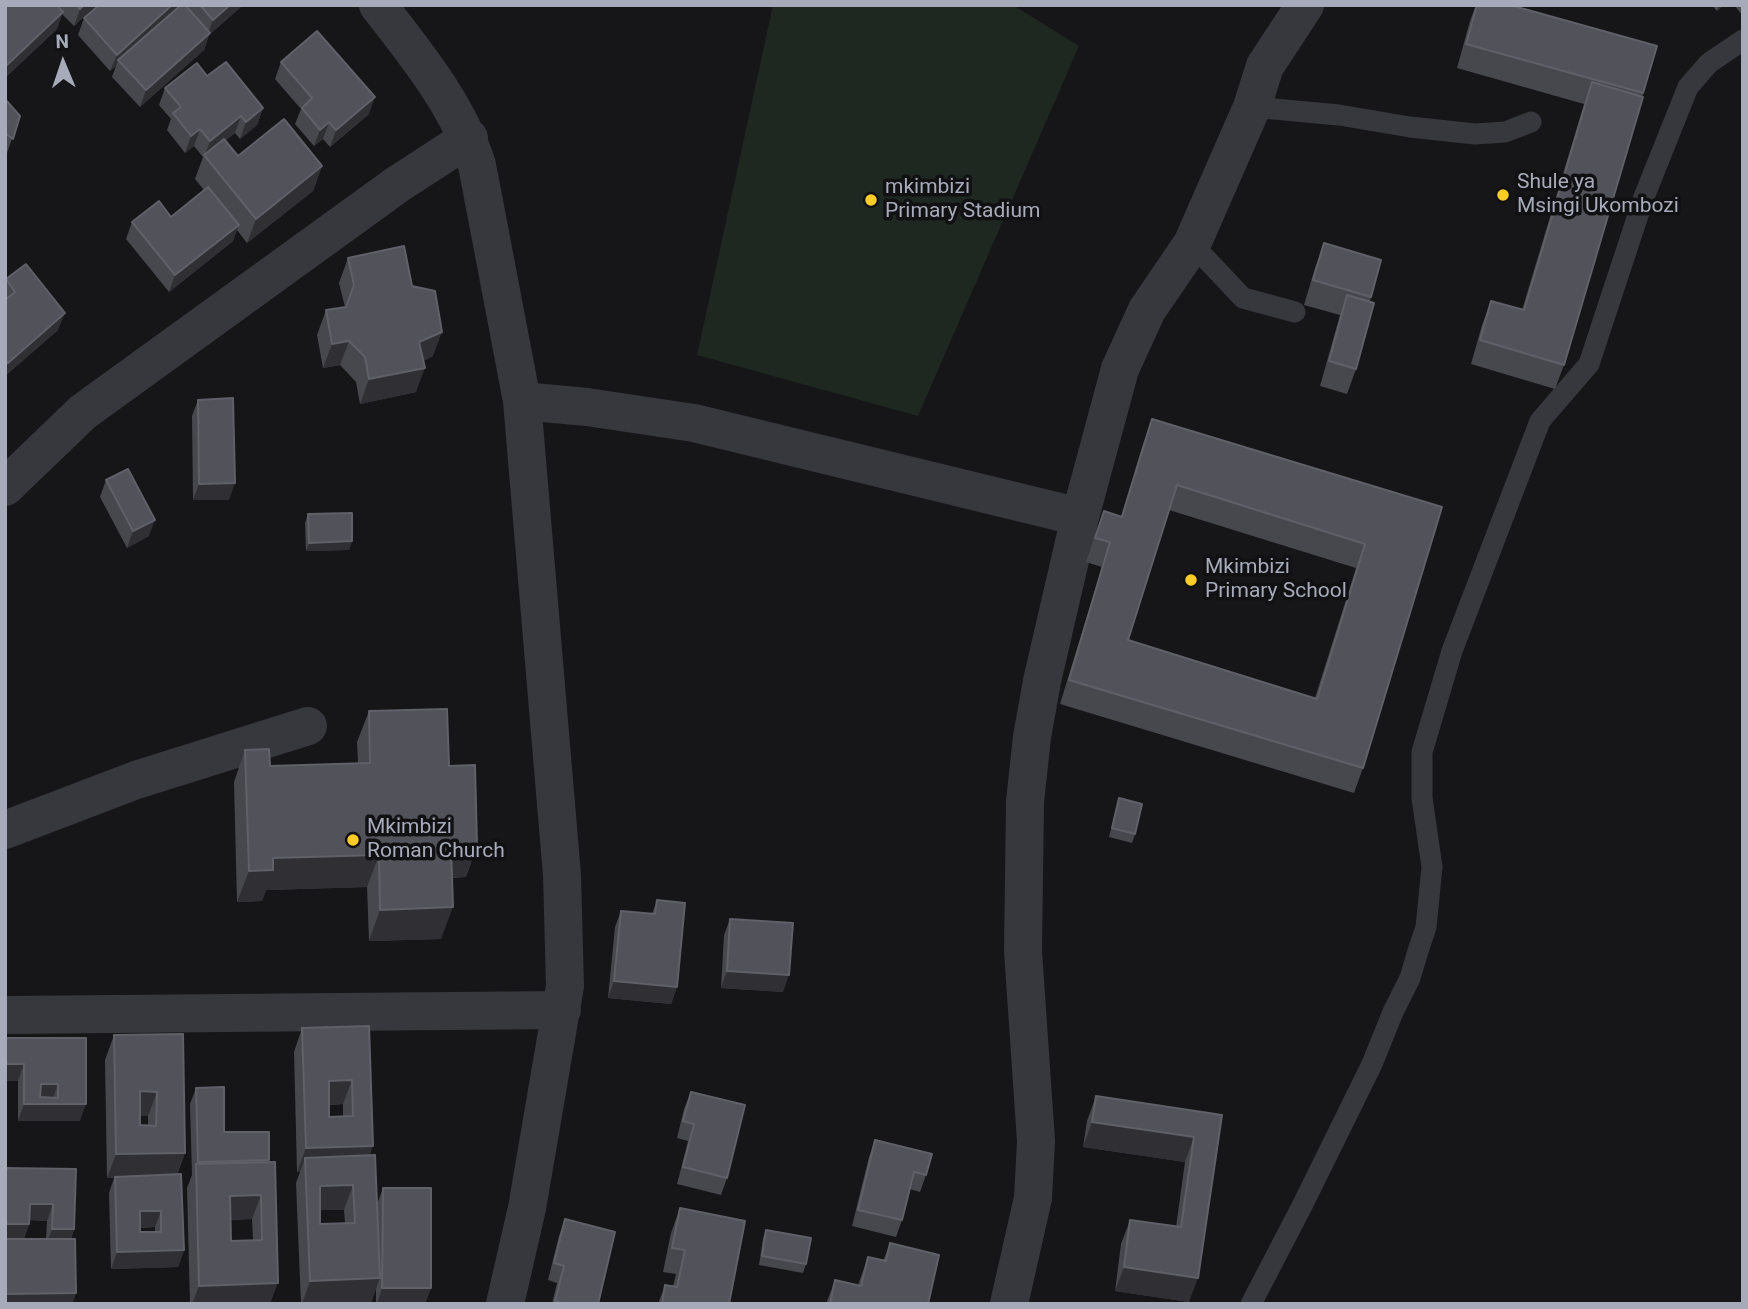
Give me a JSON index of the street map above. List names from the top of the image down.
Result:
{
  "places": [
    "Shule ya Msingi Ukombozi",
    "mkimbizi Primary Stadium",
    "Mkimbizi Primary School",
    "Mkimbizi Roman Church"
  ],
  "north": "top"
}
